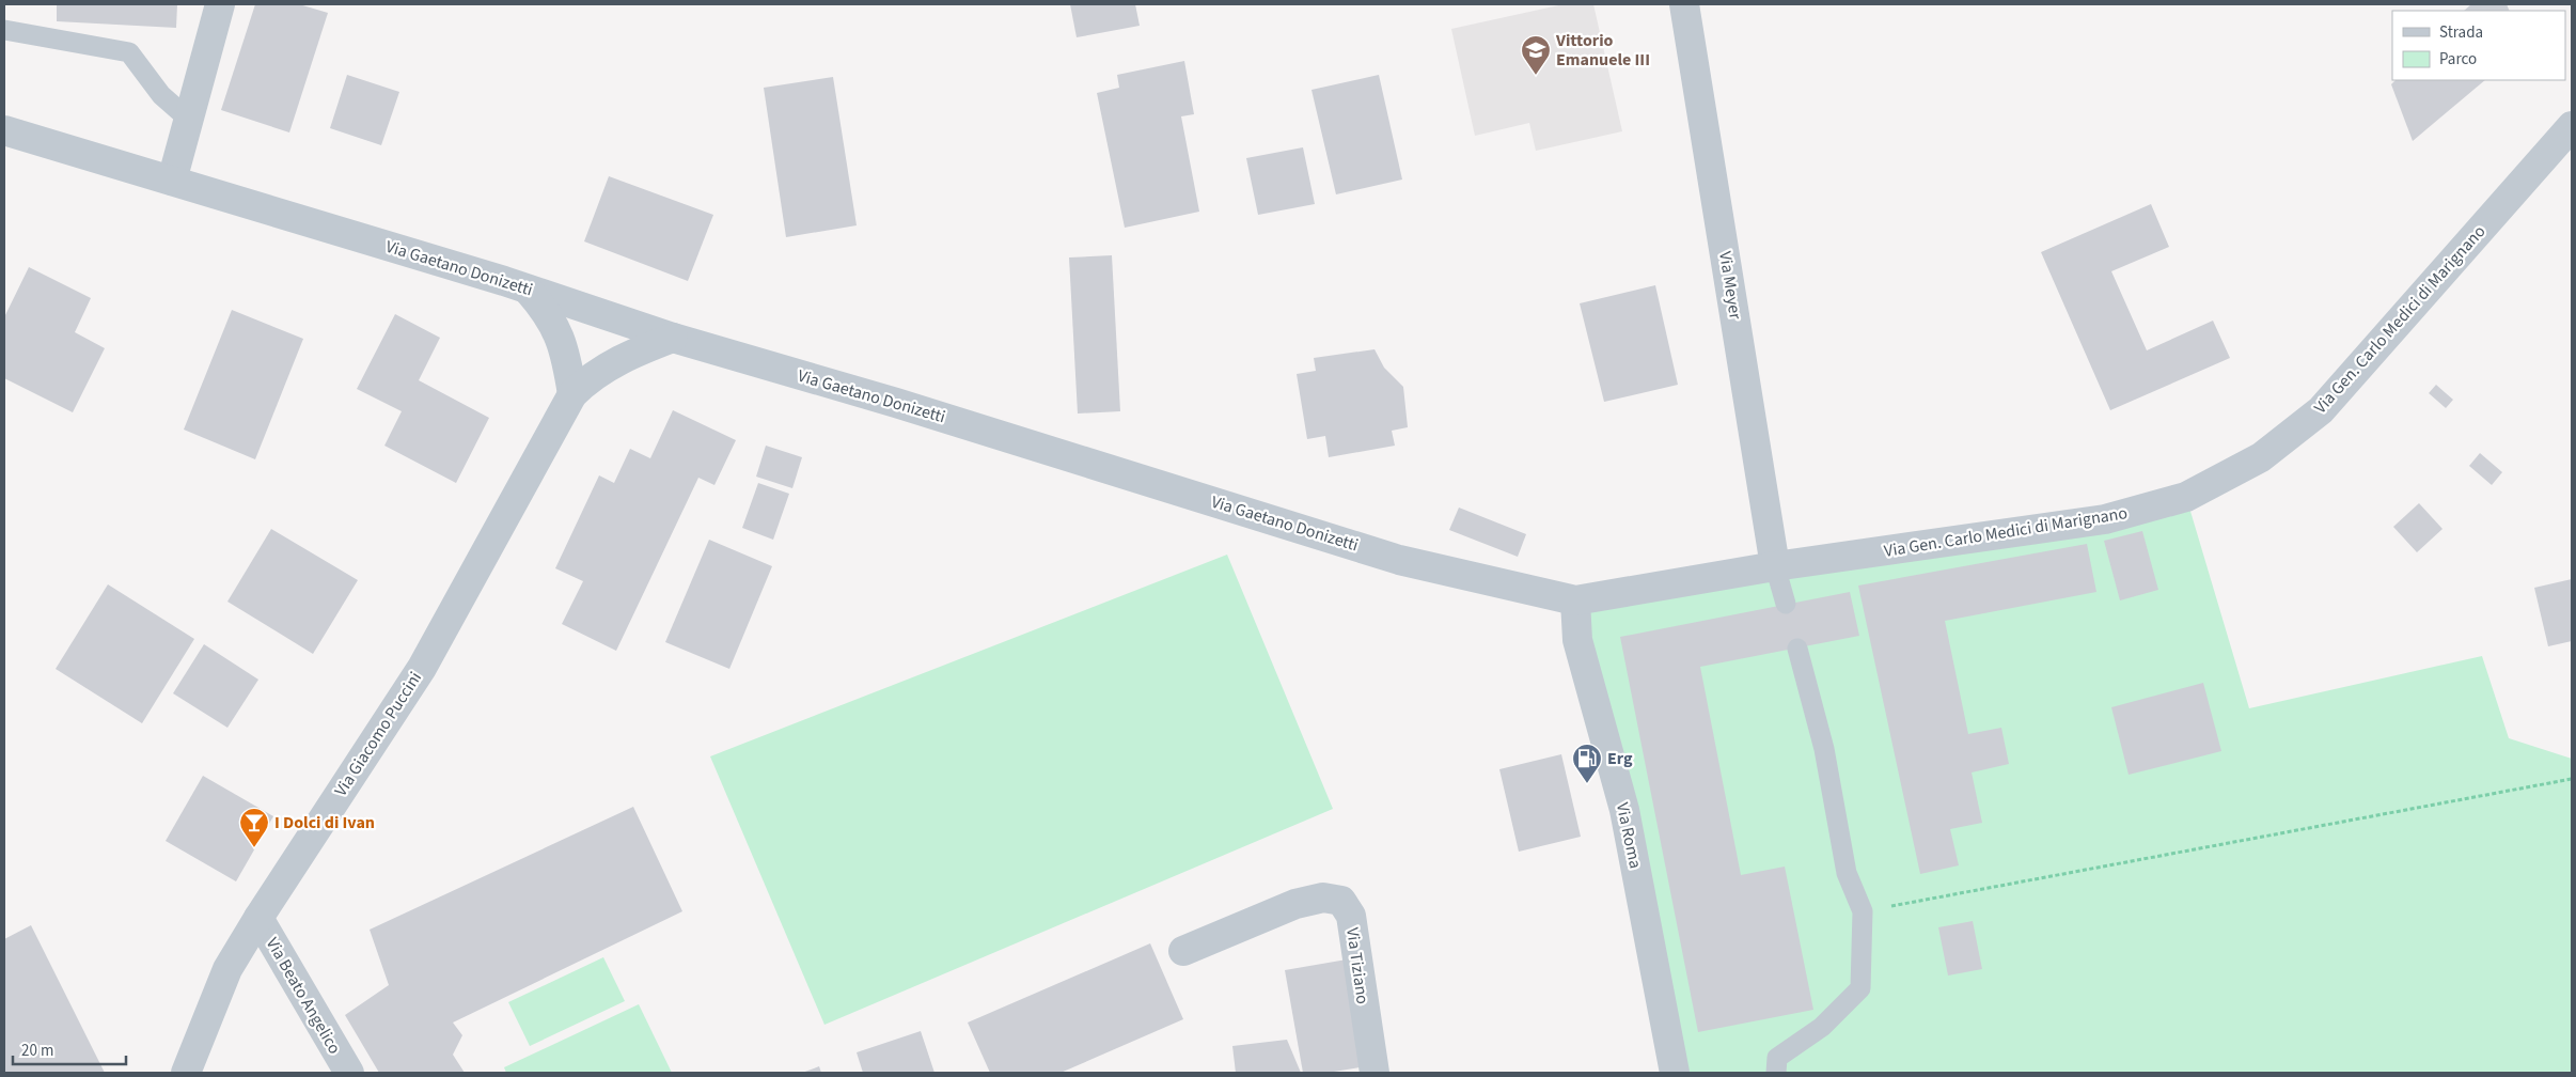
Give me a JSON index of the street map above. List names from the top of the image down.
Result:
{
  "streets": {
    "street": [
      "Via Gaetano Donizetti",
      "Via Meyer",
      "Via Gen. Carlo Medici di Marignano",
      "Via Giacomo Puccini",
      "Via Roma",
      "Via Tiziano",
      "Via Beato Angelico"
    ]
  },
  "crossings": [
    ["Via Gaetano Donizetti", "Via Gen. Carlo Medici di Marignano"],
    ["Via Gaetano Donizetti", "Via Giacomo Puccini"],
    ["Via Gaetano Donizetti", "Via Roma"],
    ["Via Meyer", "Via Gen. Carlo Medici di Marignano"],
    ["Via Gen. Carlo Medici di Marignano", "Via Roma"],
    ["Via Giacomo Puccini", "Via Beato Angelico"]
  ],
  "places": {
    "school or university": ["Vittorio Emanuele III"],
    "fuel station": ["Erg"],
    "bar": ["I Dolci di Ivan"]
  },
  "legend": ["Strada", "Parco"],
  "scale_bar": "20 m"
}
